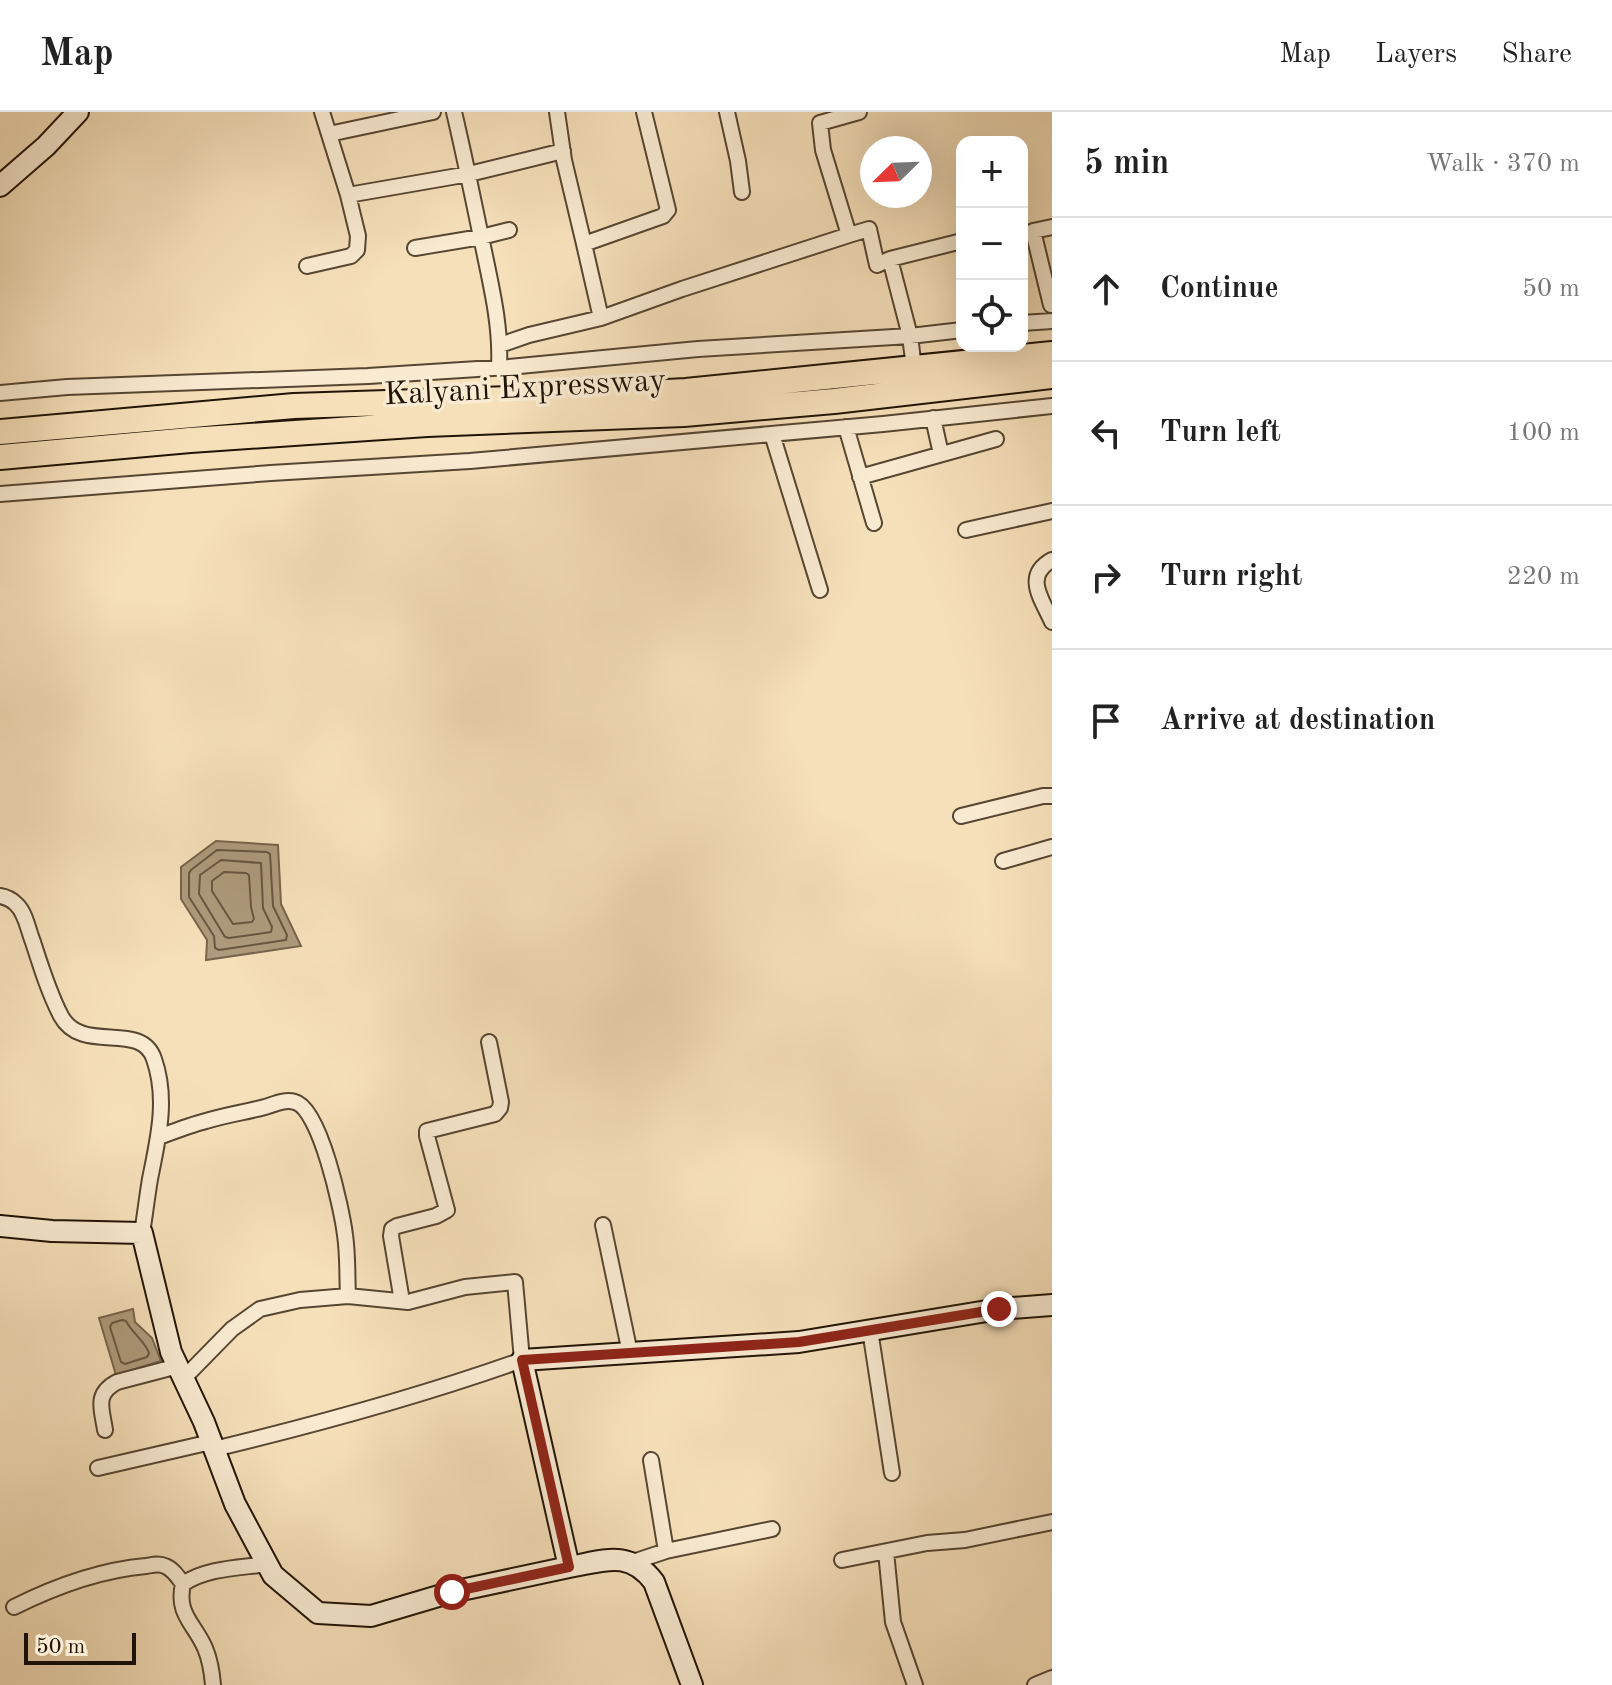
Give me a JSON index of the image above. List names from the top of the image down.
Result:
{
  "streets": {
    "highway": ["Kalyani Expressway"]
  },
  "scale_bar": "50 m",
  "north": "bottom left",
  "page": {
    "header": "Map",
    "nav": ["Map", "Layers", "Share"],
    "heading": ["5 min", "Walk · 370 m"],
    "map_buttons": ["+", "−"],
    "list": [
      ["Continue", "50 m"],
      ["Turn left", "100 m"],
      ["Turn right", "220 m"],
      "Arrive at destination"
    ],
    "scale": "50 m"
  }
}
